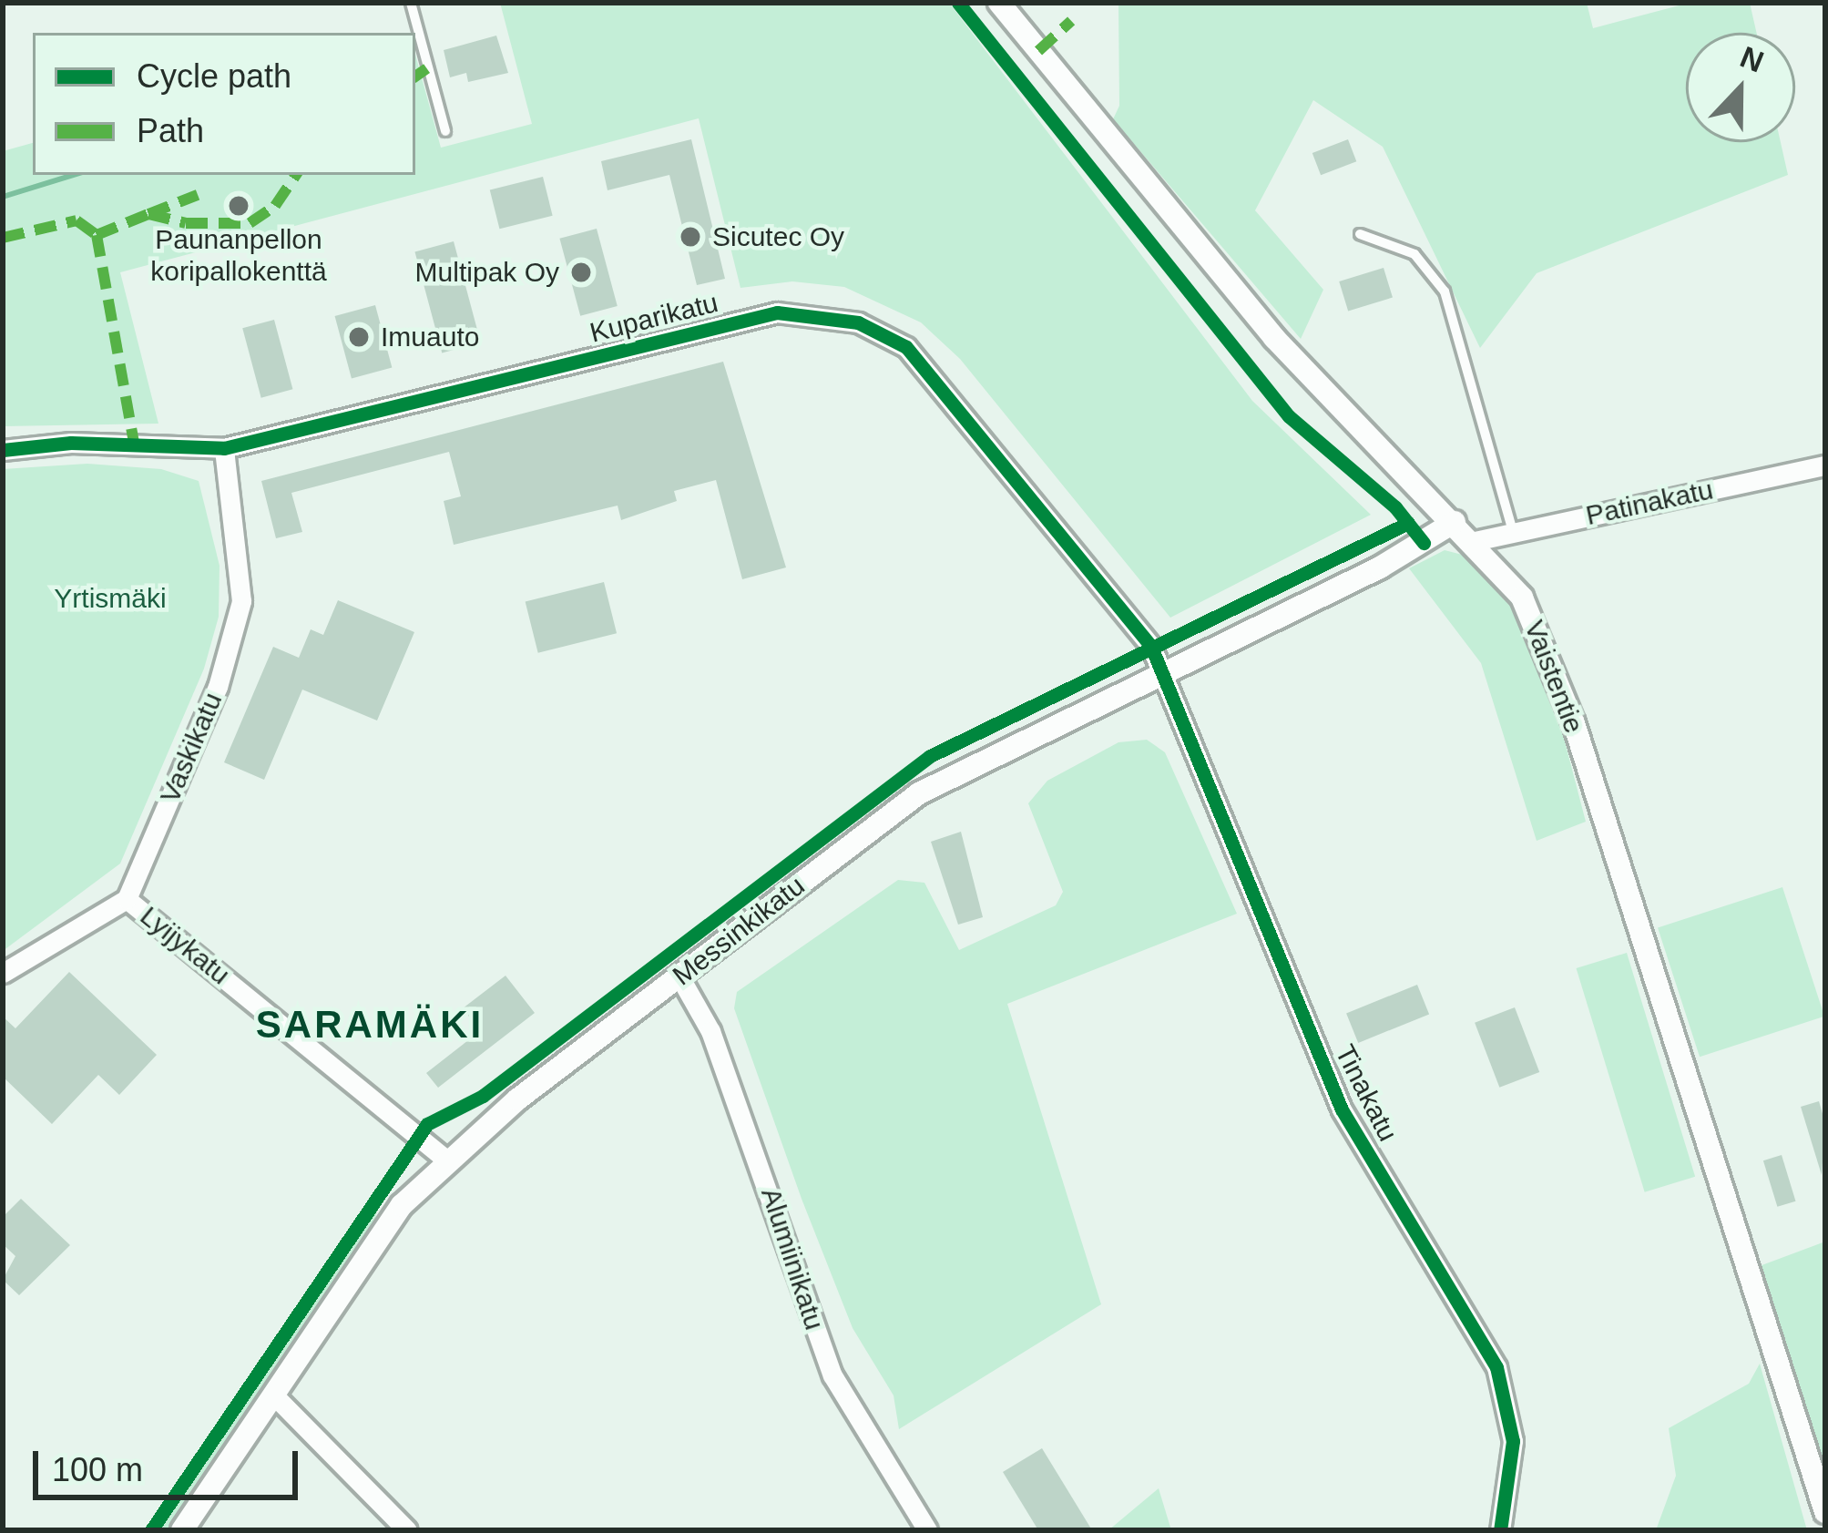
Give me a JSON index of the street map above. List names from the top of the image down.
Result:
{
  "streets": {
    "street": [
      "Kuparikatu",
      "Patinakatu",
      "Vaistentie",
      "Vaskikatu",
      "Messinkikatu",
      "Lyijykatu",
      "Tinakatu",
      "Alumiinikatu"
    ]
  },
  "crossings": [
    ["Kuparikatu", "Vaskikatu"],
    ["Kuparikatu", "Messinkikatu"],
    ["Kuparikatu", "Tinakatu"],
    ["Patinakatu", "Vaistentie"],
    ["Vaistentie", "Messinkikatu"],
    ["Vaskikatu", "Lyijykatu"],
    ["Messinkikatu", "Lyijykatu"],
    ["Messinkikatu", "Tinakatu"],
    ["Messinkikatu", "Alumiinikatu"]
  ],
  "districts": ["SARAMÄKI"],
  "parks": ["Yrtismäki"],
  "places": [
    "Paunanpellon koripallokenttä",
    "Sicutec Oy",
    "Multipak Oy",
    "Imuauto"
  ],
  "legend": ["Cycle path", "Path"],
  "scale_bar": "100 m",
  "north": "top"
}
